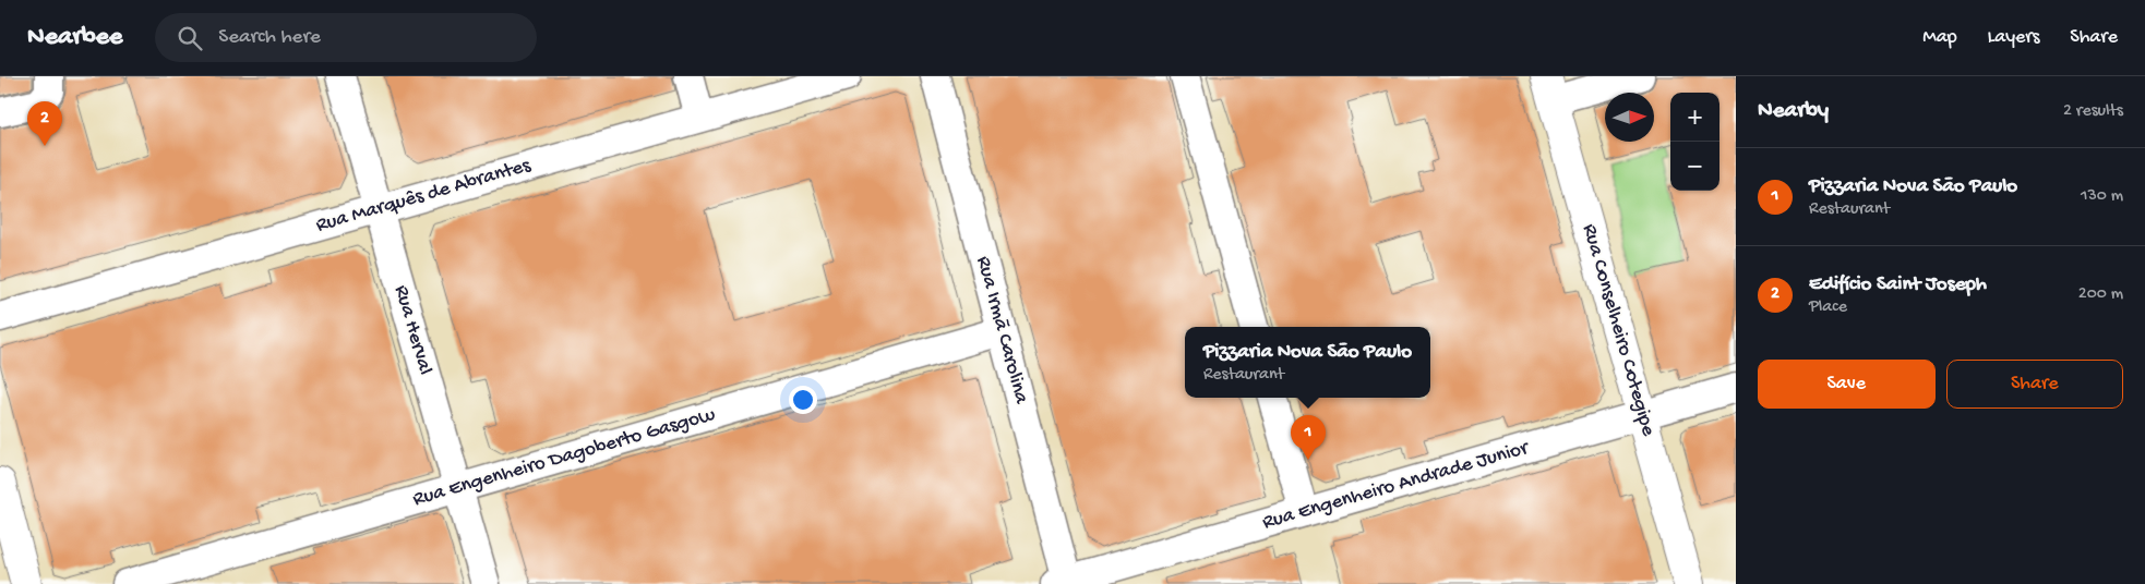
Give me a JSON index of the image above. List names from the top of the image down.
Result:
{
  "streets": {
    "street": [
      "Rua Marquês de Abrantes",
      "Rua Herval",
      "Rua Irmã Carolina",
      "Rua Conselheiro Cotegipe",
      "Rua Engenheiro Dagoberto Gasgow",
      "Rua Engenheiro Andrade Junior"
    ]
  },
  "crossings": [
    ["Rua Marquês de Abrantes", "Rua Herval"],
    ["Rua Herval", "Rua Engenheiro Dagoberto Gasgow"],
    ["Rua Irmã Carolina", "Rua Engenheiro Dagoberto Gasgow"],
    ["Rua Irmã Carolina", "Rua Engenheiro Andrade Junior"],
    ["Rua Conselheiro Cotegipe", "Rua Engenheiro Andrade Junior"]
  ],
  "north": "right",
  "page": {
    "header": "Nearbee",
    "search": "Search here",
    "nav": ["Map", "Layers", "Share"],
    "heading": ["Nearby", "2 results"],
    "map_buttons": ["+", "−"],
    "pins": ["2", "1"],
    "list": [
      {
        "mark": "1",
        "name": "Pizzaria Nova São Paulo",
        "note": "Restaurant",
        "value": "130 m"
      },
      {
        "mark": "2",
        "name": "Edifício Saint Joseph",
        "note": "Place",
        "value": "200 m"
      }
    ],
    "popup": ["Pizzaria Nova São Paulo", "Restaurant"],
    "buttons": ["Save", "Share"]
  }
}
